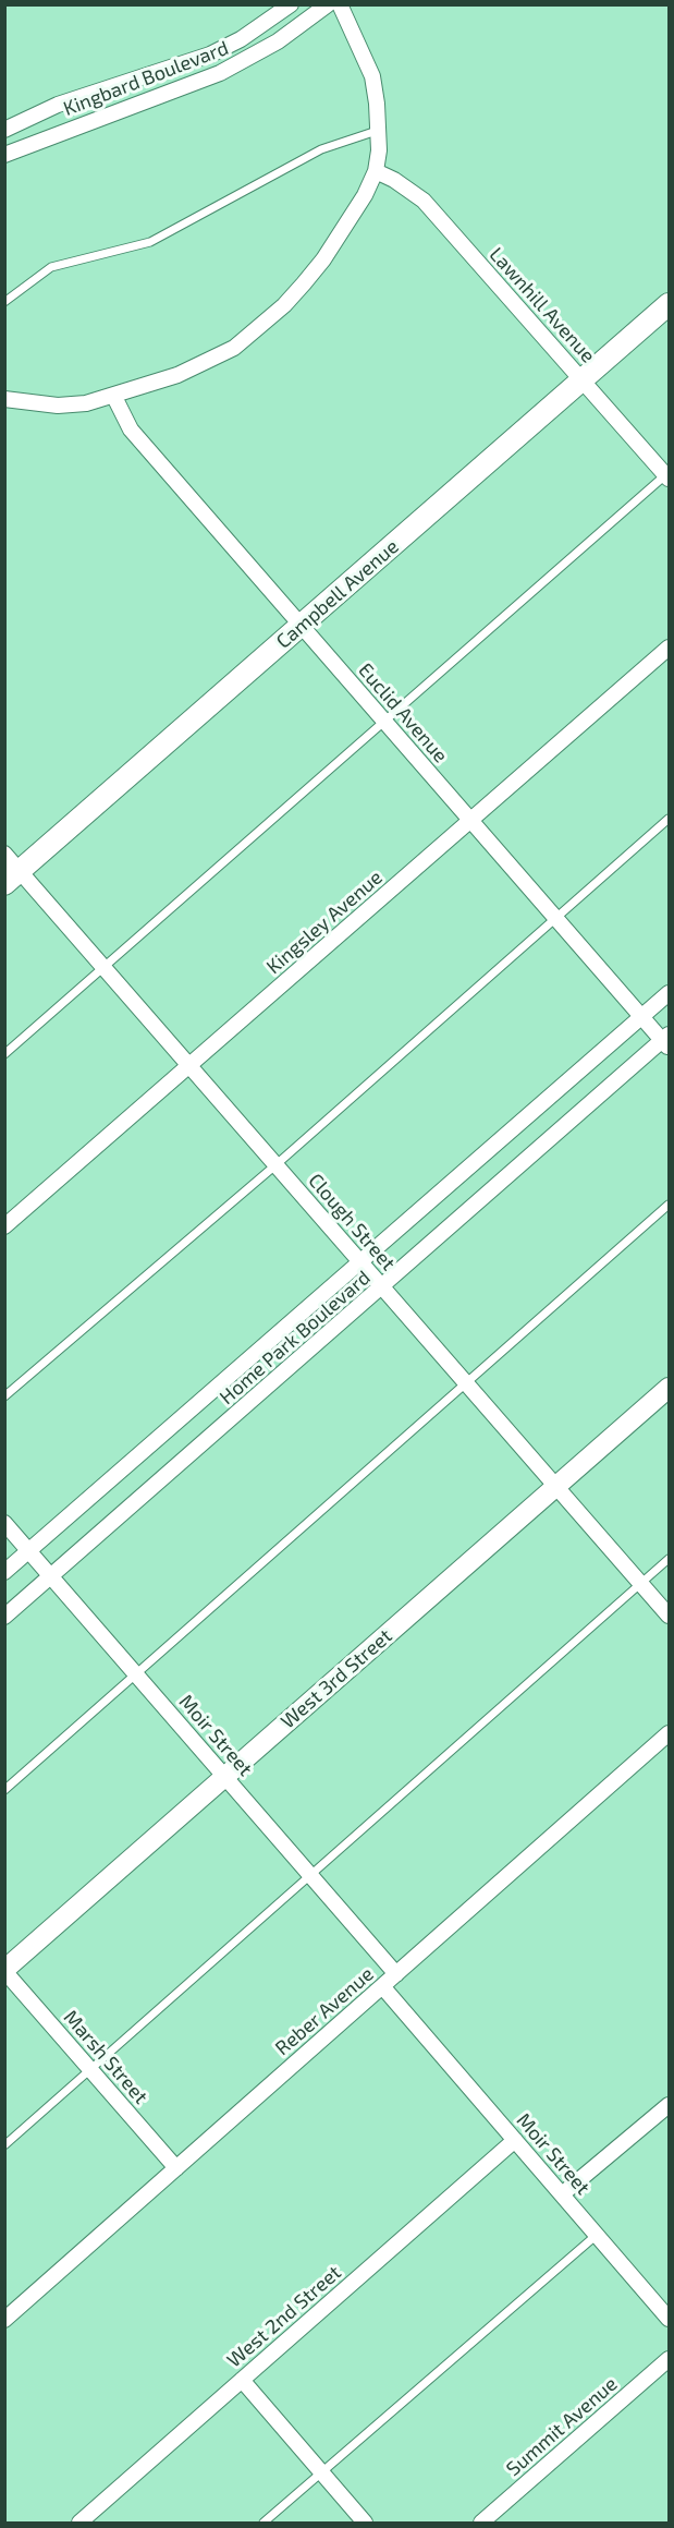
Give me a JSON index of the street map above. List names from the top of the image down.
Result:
{
  "streets": {
    "main road": ["Campbell Avenue"],
    "street": [
      "Kingbard Boulevard",
      "Lawnhill Avenue",
      "Euclid Avenue",
      "Kingsley Avenue",
      "Clough Street",
      "Home Park Boulevard",
      "West 3rd Street",
      "Moir Street",
      "Reber Avenue",
      "Marsh Street",
      "West 2nd Street",
      "Summit Avenue"
    ]
  },
  "crossings": [
    ["Lawnhill Avenue", "Campbell Avenue"],
    ["Campbell Avenue", "Euclid Avenue"],
    ["Campbell Avenue", "Clough Street"],
    ["Euclid Avenue", "Kingsley Avenue"],
    ["Euclid Avenue", "Home Park Boulevard"],
    ["Kingsley Avenue", "Clough Street"],
    ["Clough Street", "Home Park Boulevard"],
    ["Clough Street", "West 3rd Street"],
    ["Home Park Boulevard", "Moir Street"],
    ["West 3rd Street", "Moir Street"],
    ["West 3rd Street", "Marsh Street"],
    ["Moir Street", "Reber Avenue"],
    ["Moir Street", "West 2nd Street"],
    ["Reber Avenue", "Marsh Street"]
  ]
}
